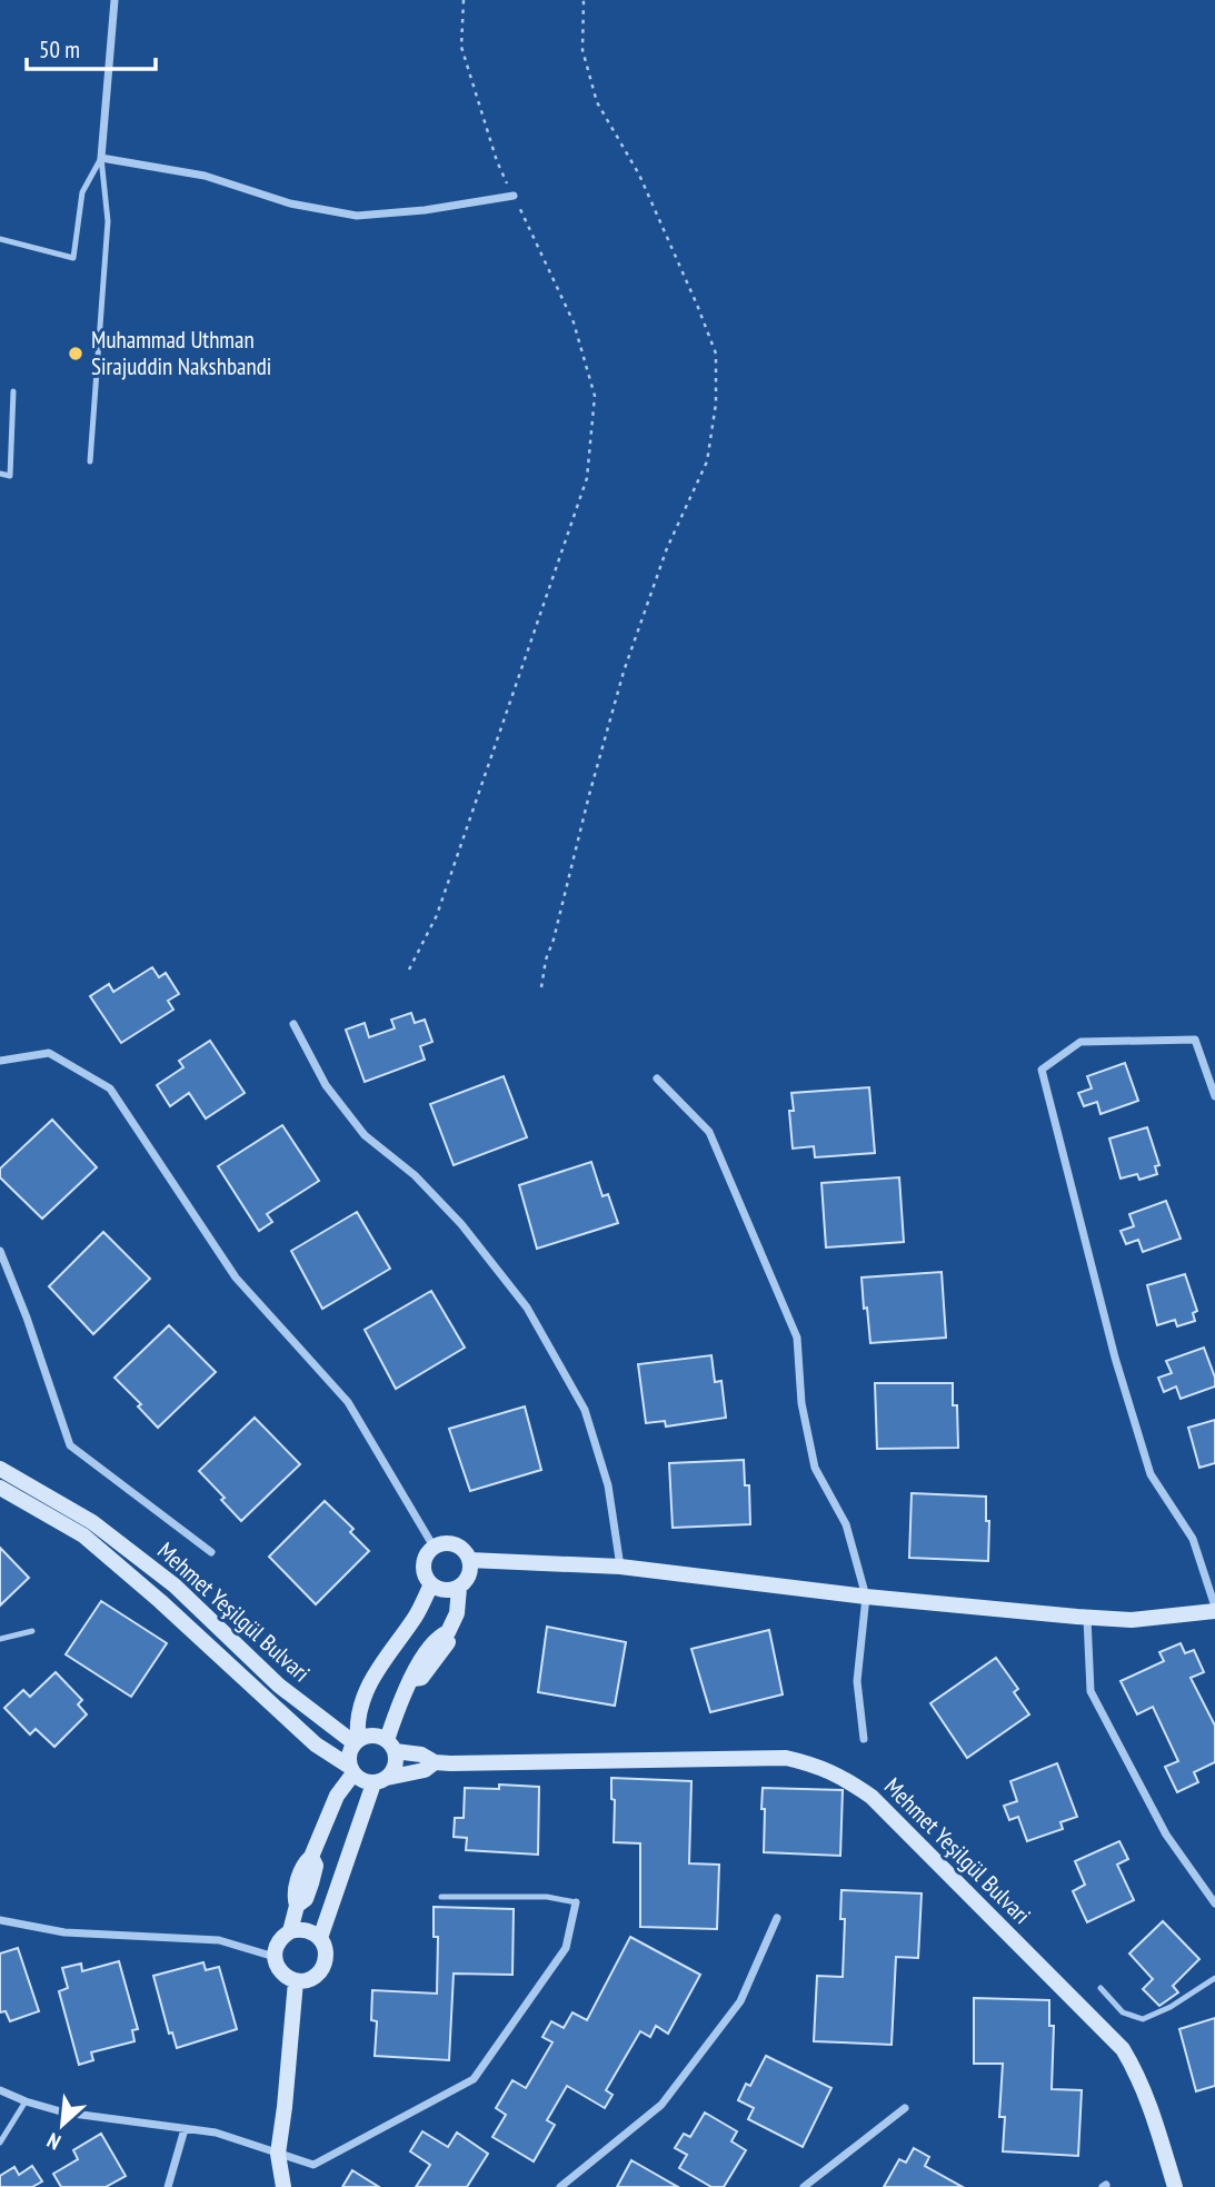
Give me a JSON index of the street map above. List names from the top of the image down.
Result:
{
  "streets": {
    "main road": ["Mehmet Yeşilgül Bulvari"]
  },
  "places": ["Muhammad Uthman Sirajuddin Nakshbandi"],
  "scale_bar": "50 m",
  "north": "bottom left"
}
